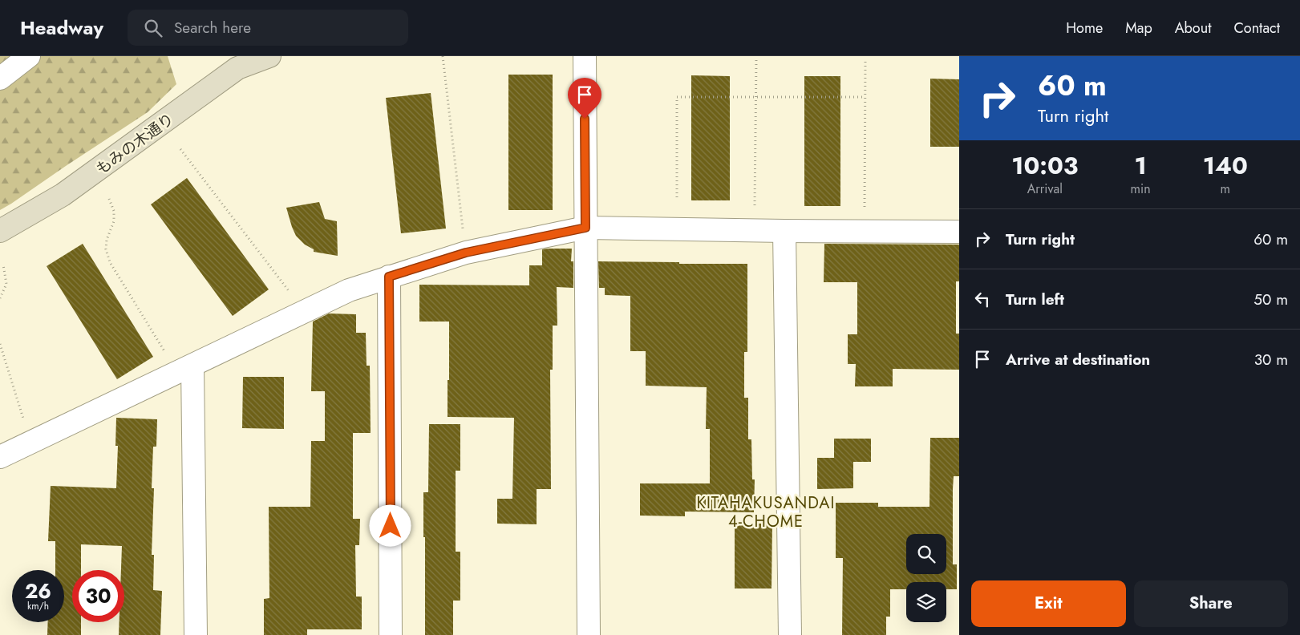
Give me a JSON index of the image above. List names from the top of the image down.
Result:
{
  "streets": {
    "street": ["もみの木通り"]
  },
  "districts": ["KITAHAKUSANDAI 4-CHOME"],
  "page": {
    "header": "Headway",
    "search": "Search here",
    "nav": [
      "Home",
      "Map",
      "About",
      "Contact"
    ],
    "turn": ["60 m", "Turn right"],
    "eta": [
      "10:03",
      "Arrival",
      "1",
      "min",
      "140",
      "m"
    ],
    "list": [
      {
        "name": "Turn right",
        "value": "60 m"
      },
      {
        "name": "Turn left",
        "value": "50 m"
      },
      {
        "name": "Arrive at destination",
        "value": "30 m"
      }
    ],
    "speed": "26 km/h",
    "limit": "30",
    "buttons": ["Exit", "Share"]
  }
}
